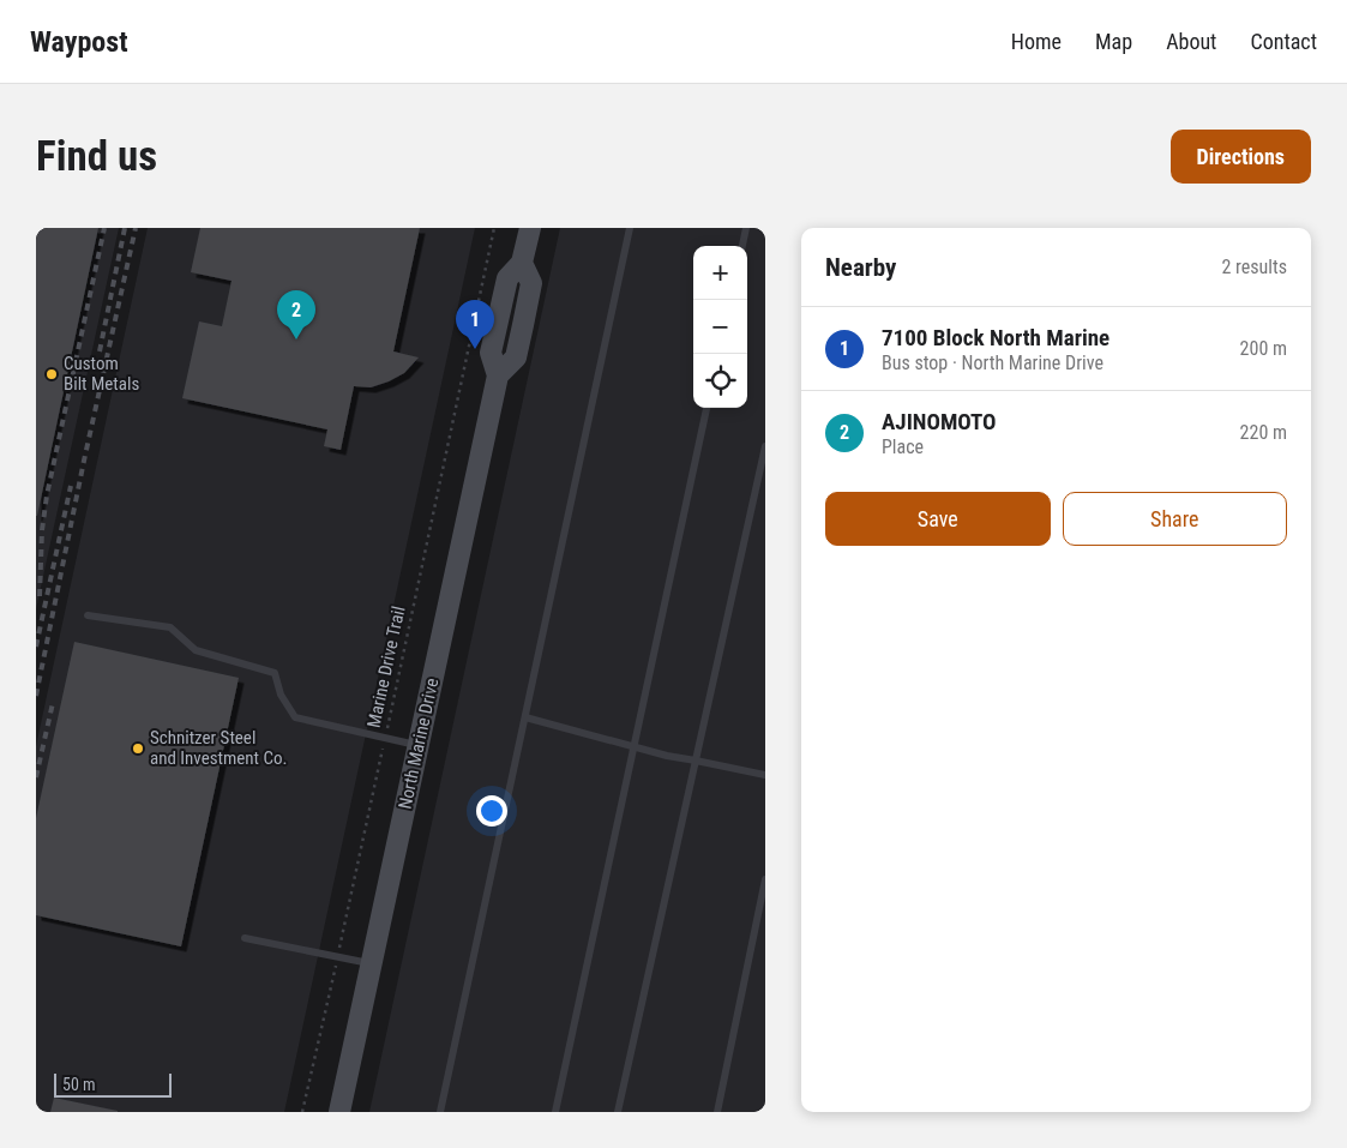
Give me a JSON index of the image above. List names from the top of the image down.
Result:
{
  "streets": {
    "main road": ["North Marine Drive"],
    "path": ["Marine Drive Trail"]
  },
  "places": ["Custom Bilt Metals", "Schnitzer Steel and Investment Co."],
  "scale_bar": "50 m",
  "page": {
    "header": "Waypost",
    "nav": [
      "Home",
      "Map",
      "About",
      "Contact"
    ],
    "buttons": [
      "Directions",
      ["Save", "Share"]
    ],
    "title": "Find us",
    "heading": ["Nearby", "2 results"],
    "map_buttons": ["+", "−"],
    "pins": ["2", "1"],
    "list": [
      {
        "mark": "1",
        "name": "7100 Block North Marine",
        "note": "Bus stop · North Marine Drive",
        "value": "200 m"
      },
      {
        "mark": "2",
        "name": "AJINOMOTO",
        "note": "Place",
        "value": "220 m"
      }
    ],
    "scale": "50 m"
  }
}
